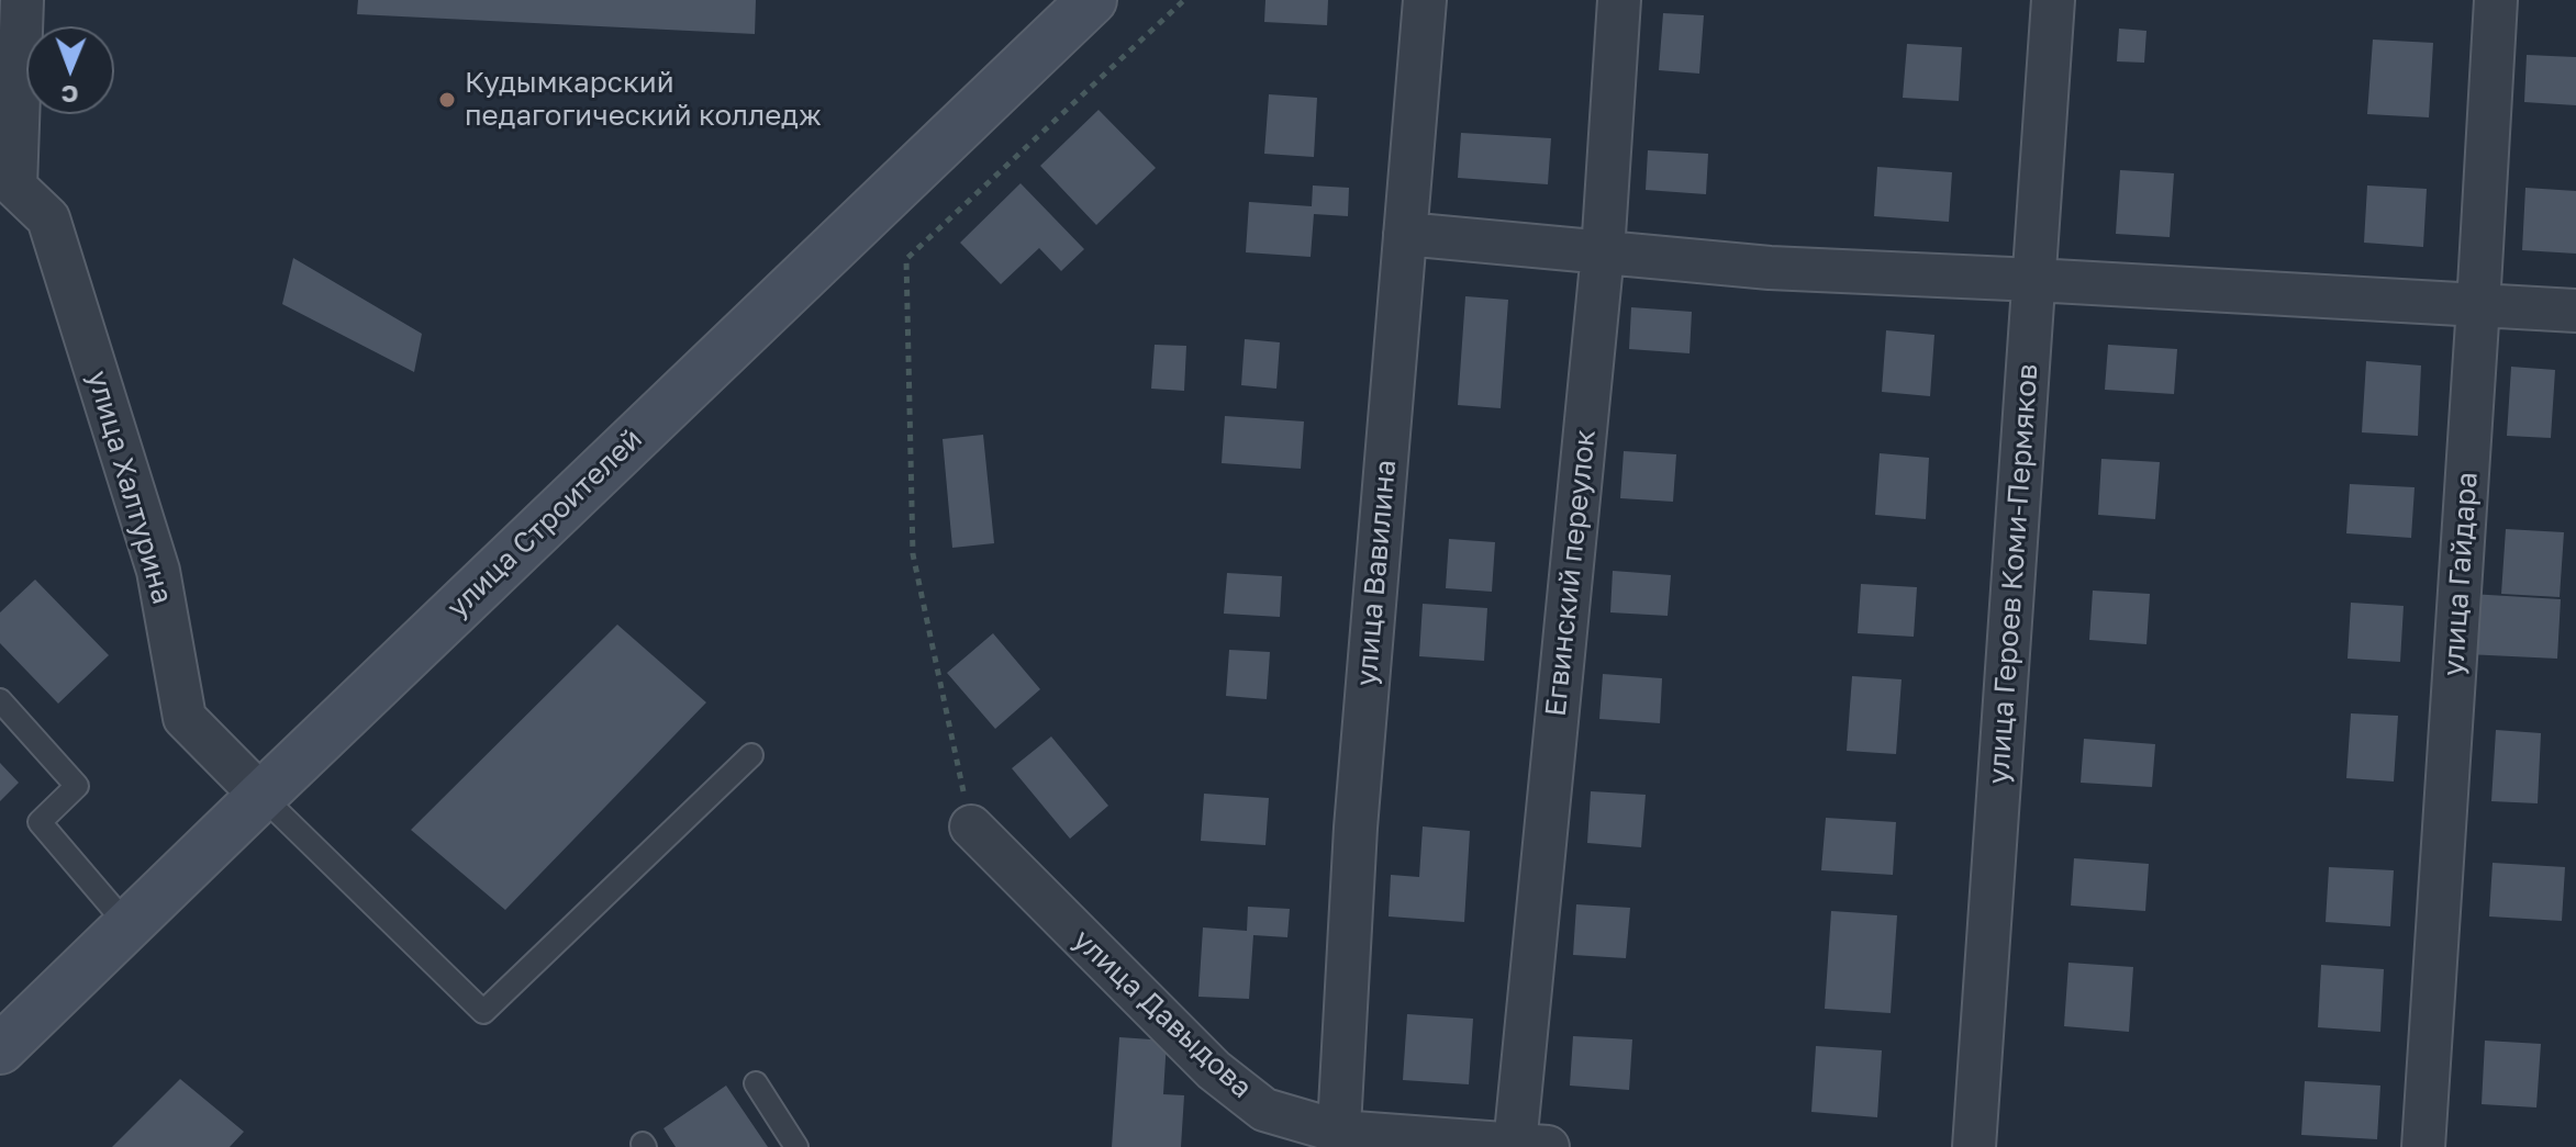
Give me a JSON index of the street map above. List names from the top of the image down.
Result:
{
  "streets": {
    "main road": ["улица Строителей"],
    "street": [
      "улица Халтурина",
      "улица Вавилина",
      "Егвинский переулок",
      "улица Героев Коми-Пермяков",
      "улица Гайдара",
      "улица Давыдова"
    ]
  },
  "crossings": [
    ["улица Халтурина", "улица Строителей"],
    ["улица Вавилина", "улица Давыдова"],
    ["Егвинский переулок", "улица Давыдова"]
  ],
  "places": ["Кудымкарский педагогический колледж"],
  "north": "bottom"
}
